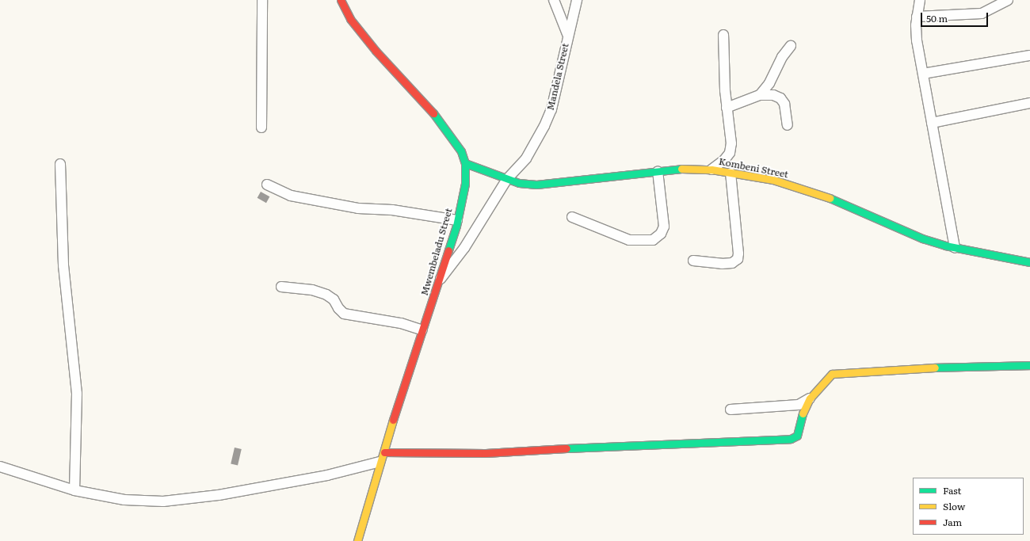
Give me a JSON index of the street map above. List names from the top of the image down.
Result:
{
  "streets": {
    "street": ["Mandela Street", "Kombeni Street", "Mwembeladu Street"]
  },
  "crossings": [
    ["Mandela Street", "Kombeni Street"],
    ["Mandela Street", "Mwembeladu Street"],
    ["Kombeni Street", "Mwembeladu Street"]
  ],
  "legend": ["Fast", "Slow", "Jam"],
  "scale_bar": "50 m"
}
